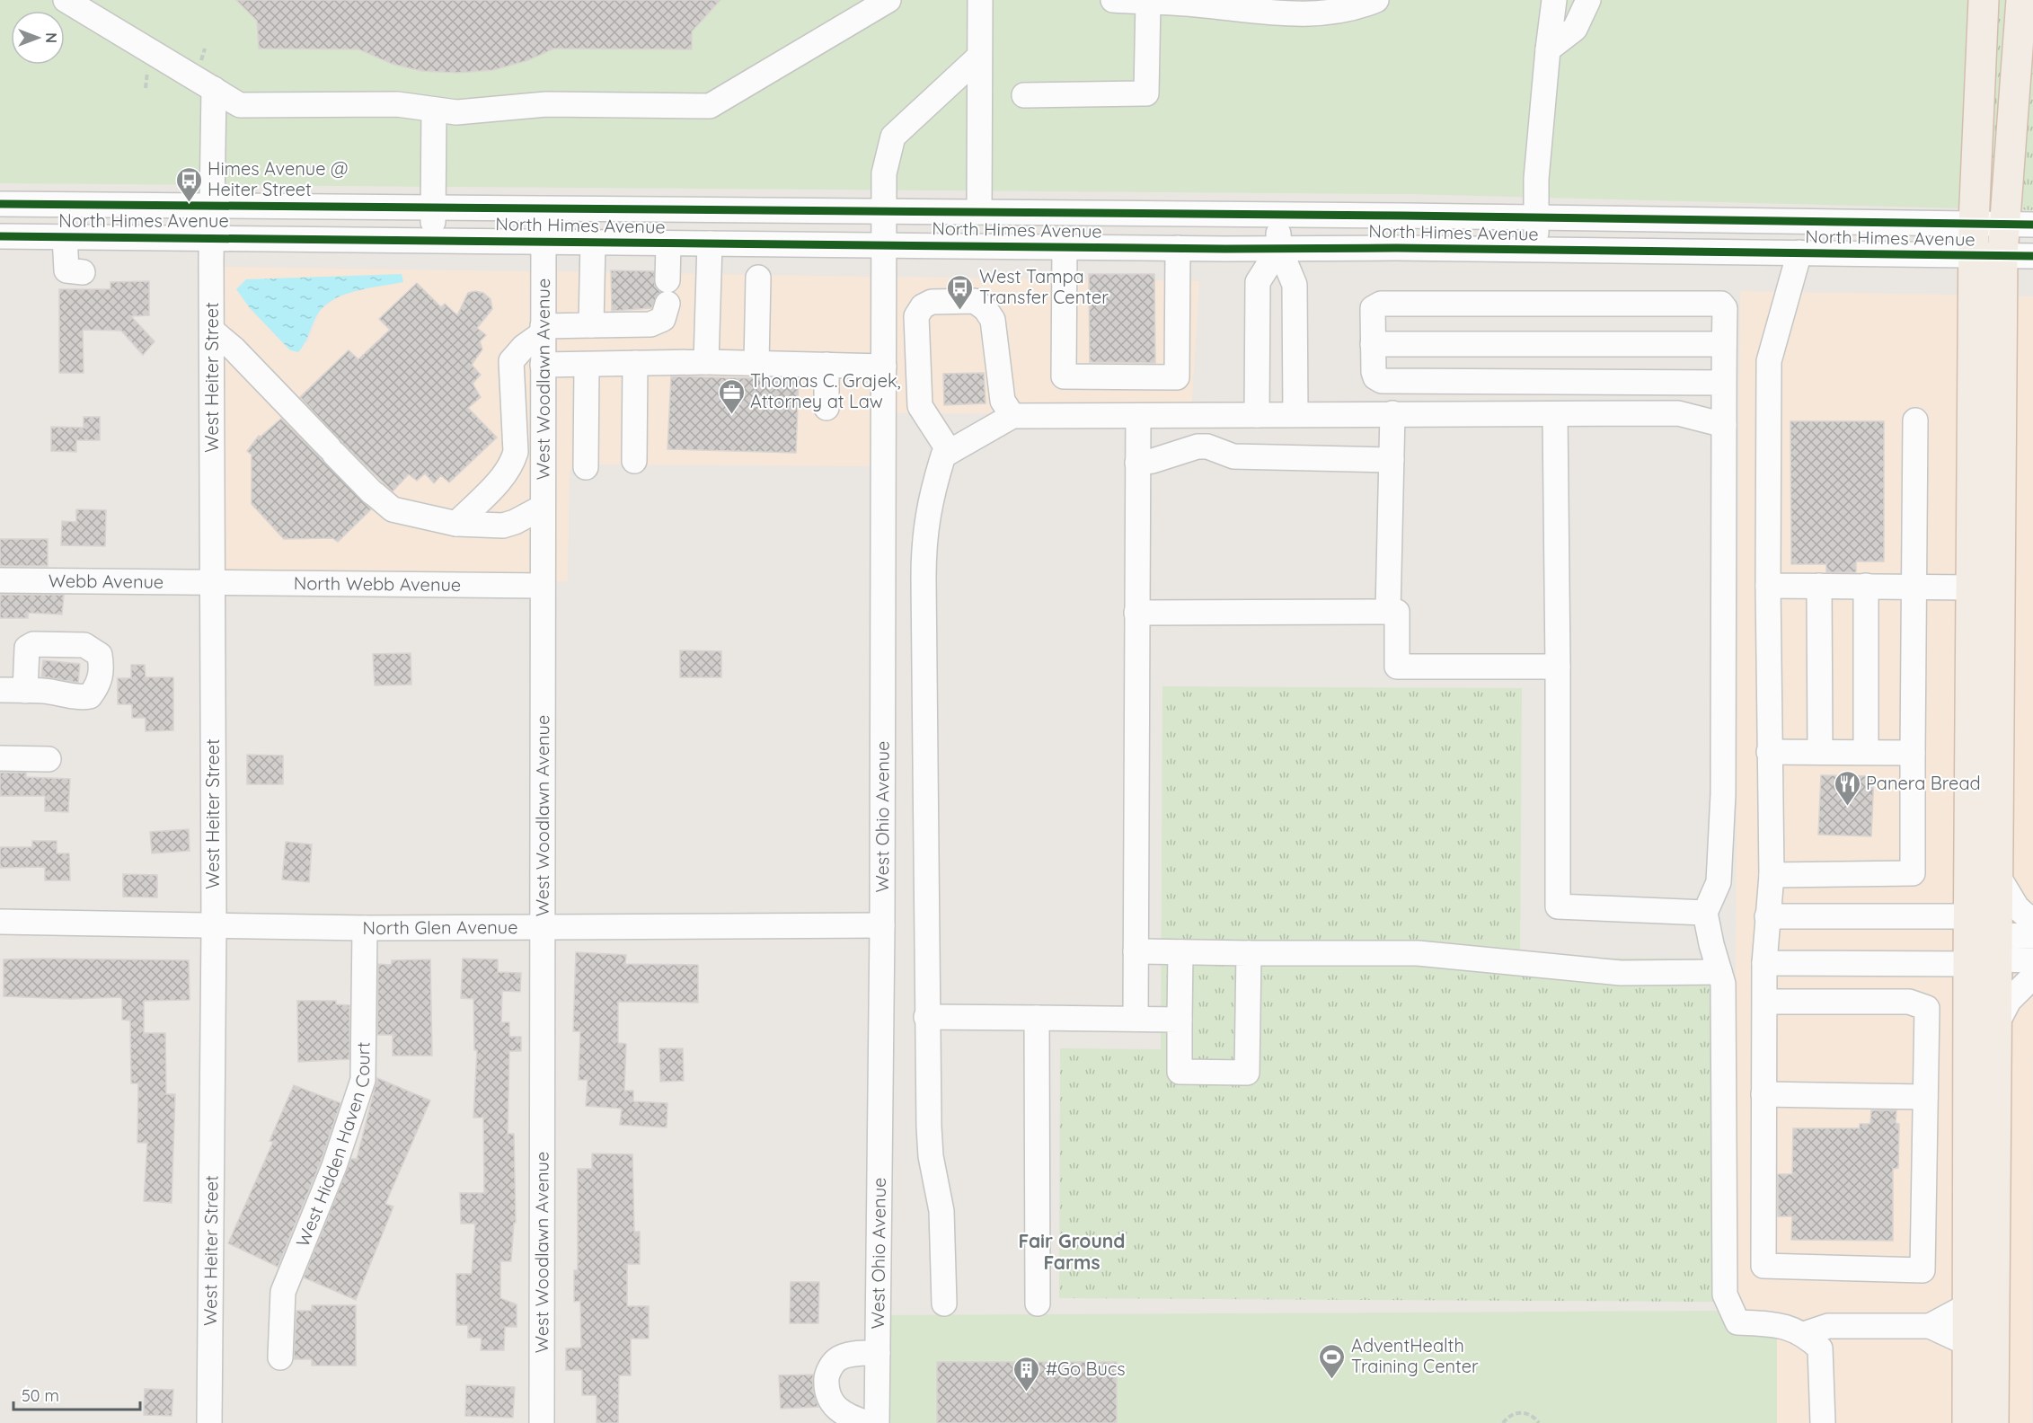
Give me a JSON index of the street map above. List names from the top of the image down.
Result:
{
  "streets": {
    "street": [
      "North Himes Avenue",
      "West Heiter Street",
      "West Woodlawn Avenue",
      "Webb Avenue",
      "North Webb Avenue",
      "West Ohio Avenue",
      "North Glen Avenue",
      "West Hidden Haven Court"
    ]
  },
  "crossings": [
    ["North Himes Avenue", "West Heiter Street"],
    ["North Himes Avenue", "West Woodlawn Avenue"],
    ["North Himes Avenue", "West Ohio Avenue"],
    ["West Heiter Street", "Webb Avenue"],
    ["West Heiter Street", "North Webb Avenue"],
    ["West Heiter Street", "North Glen Avenue"],
    ["West Woodlawn Avenue", "North Webb Avenue"],
    ["West Woodlawn Avenue", "North Glen Avenue"],
    ["Webb Avenue", "North Webb Avenue"],
    ["West Ohio Avenue", "North Glen Avenue"],
    ["North Glen Avenue", "West Hidden Haven Court"]
  ],
  "districts": ["Fair Ground Farms"],
  "places": {
    "bus stop": ["Himes Avenue @ Heiter Street", "West Tampa Transfer Center"],
    "office": ["Thomas C. Grajek, Attorney at Law"],
    "restaurant": ["Panera Bread"],
    "sports": ["AdventHealth Training Center"],
    "building": ["#Go Bucs"]
  },
  "scale_bar": "50 m",
  "north": "right"
}
